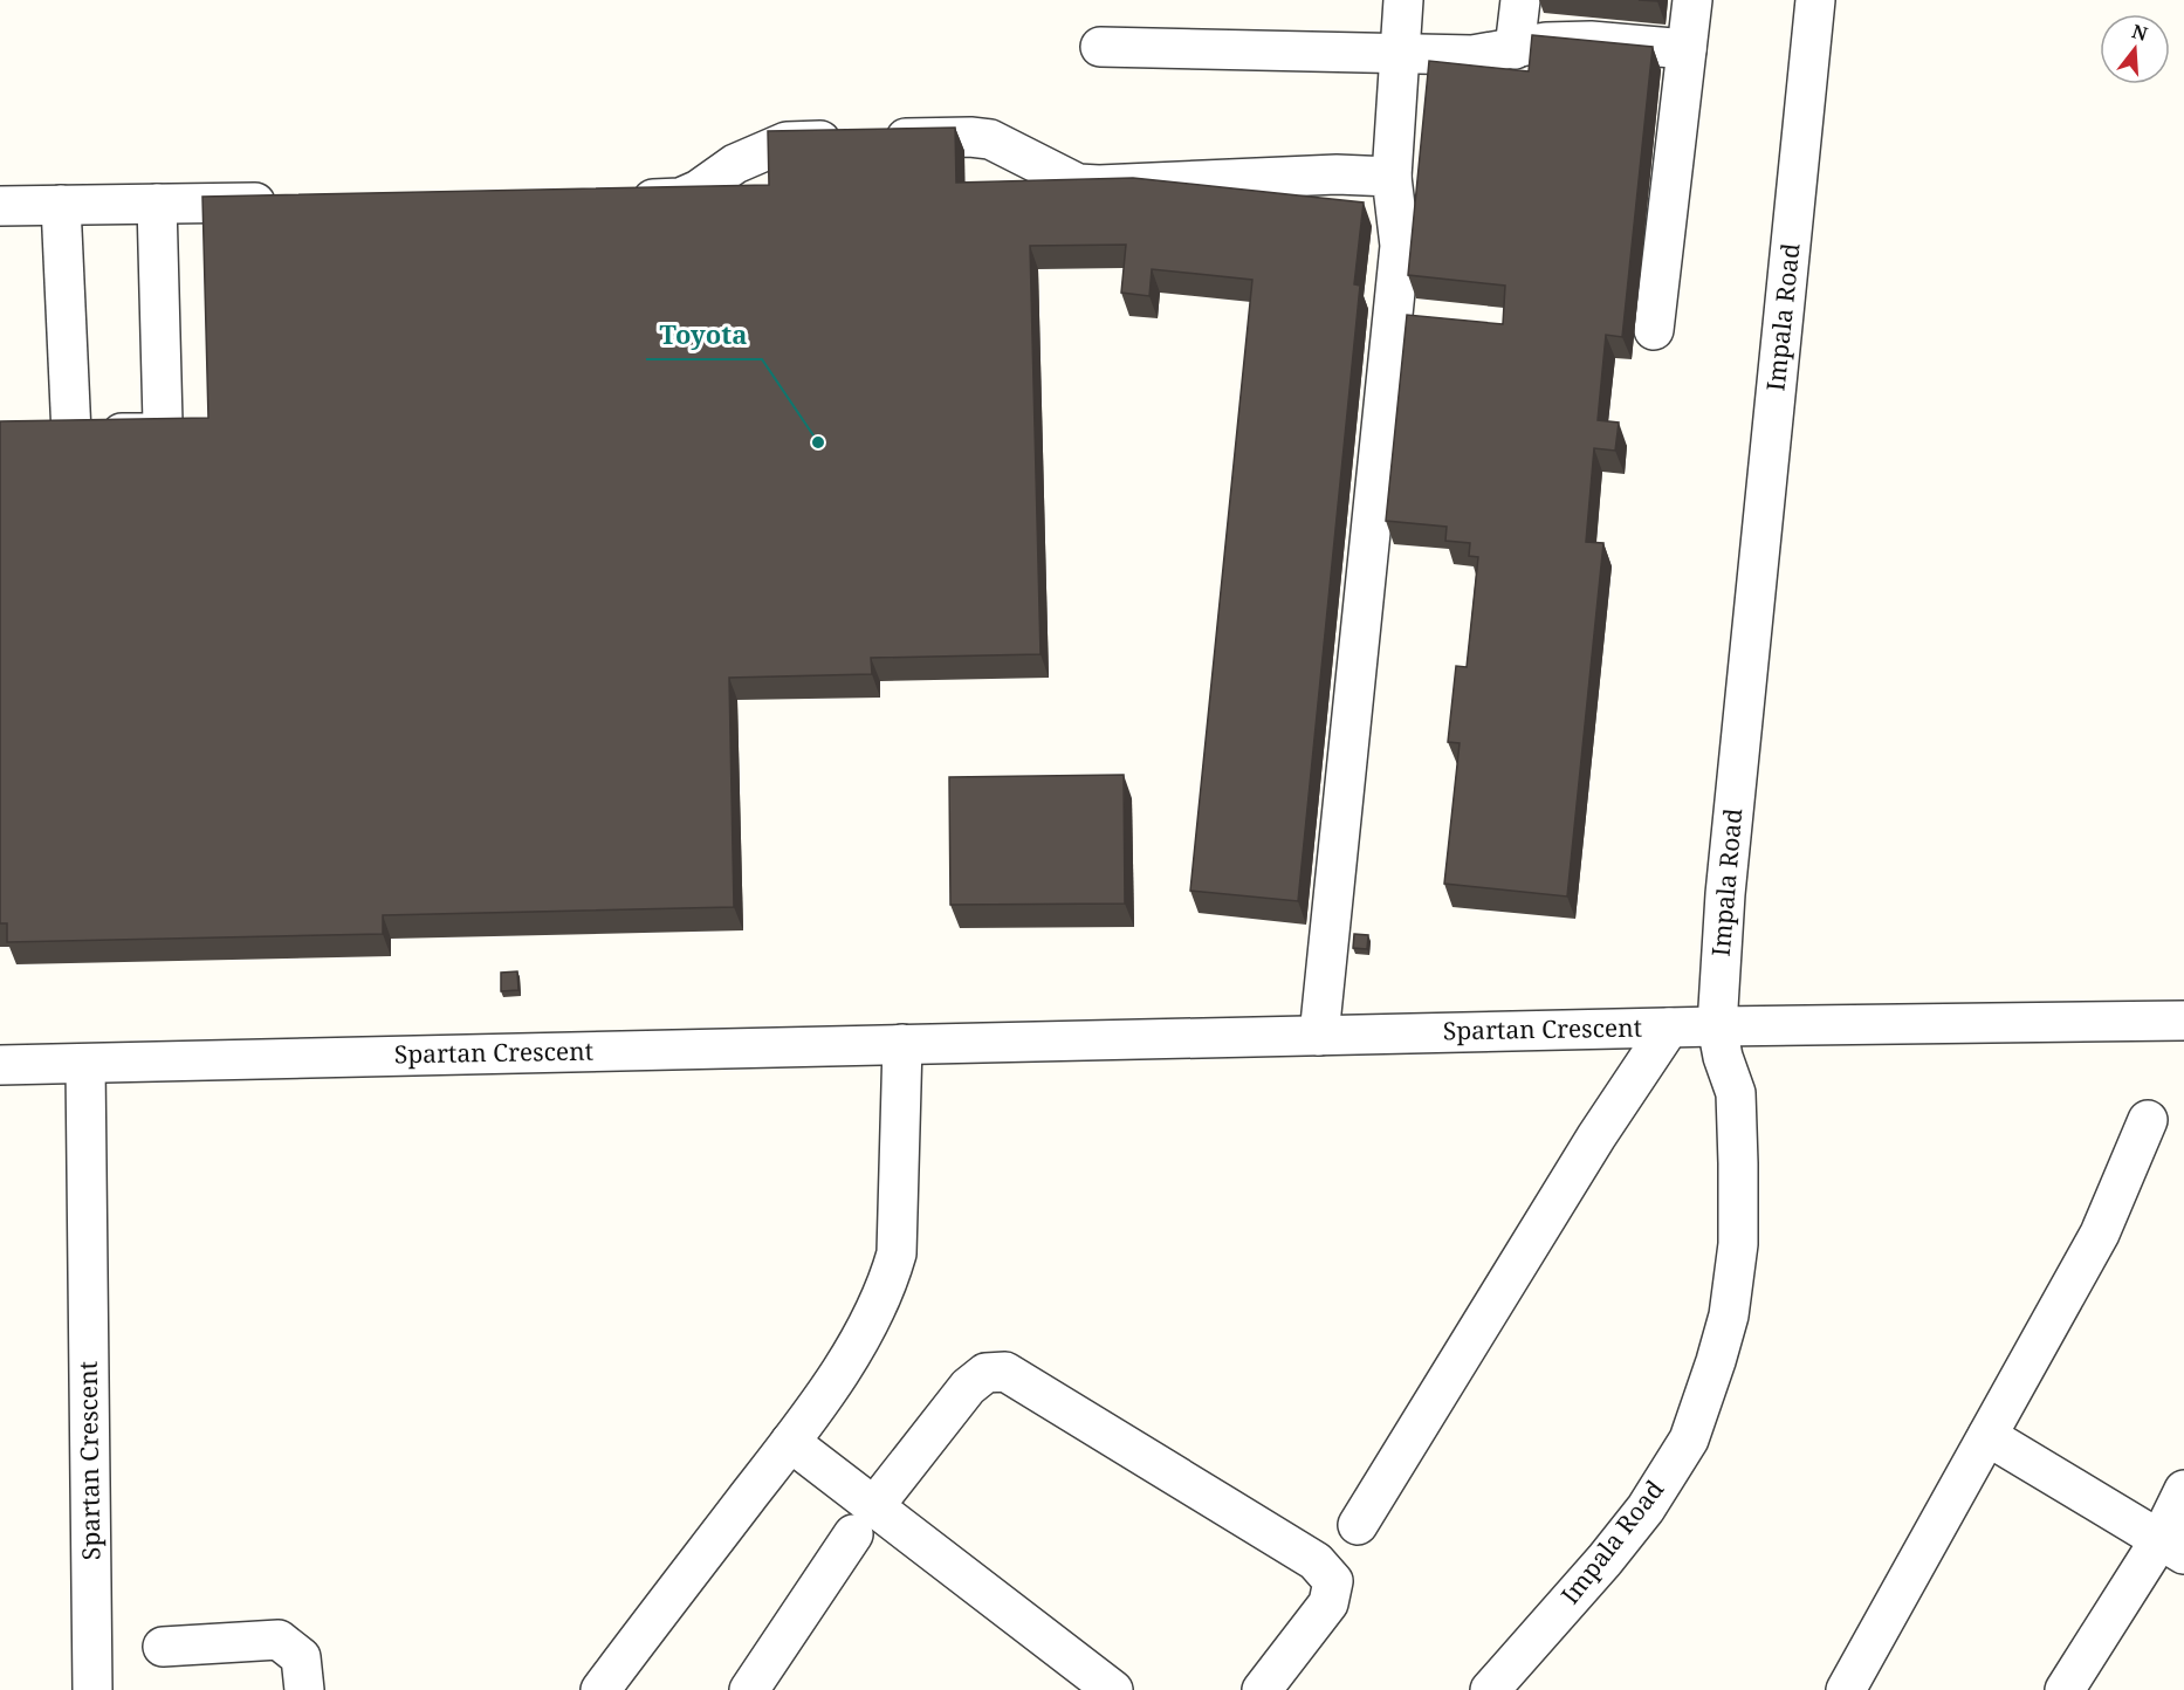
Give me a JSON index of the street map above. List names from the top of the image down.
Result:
{
  "streets": {
    "street": ["Impala Road", "Spartan Crescent"]
  },
  "crossings": [
    ["Impala Road", "Spartan Crescent"]
  ],
  "places": ["Toyota"],
  "north": "top"
}
